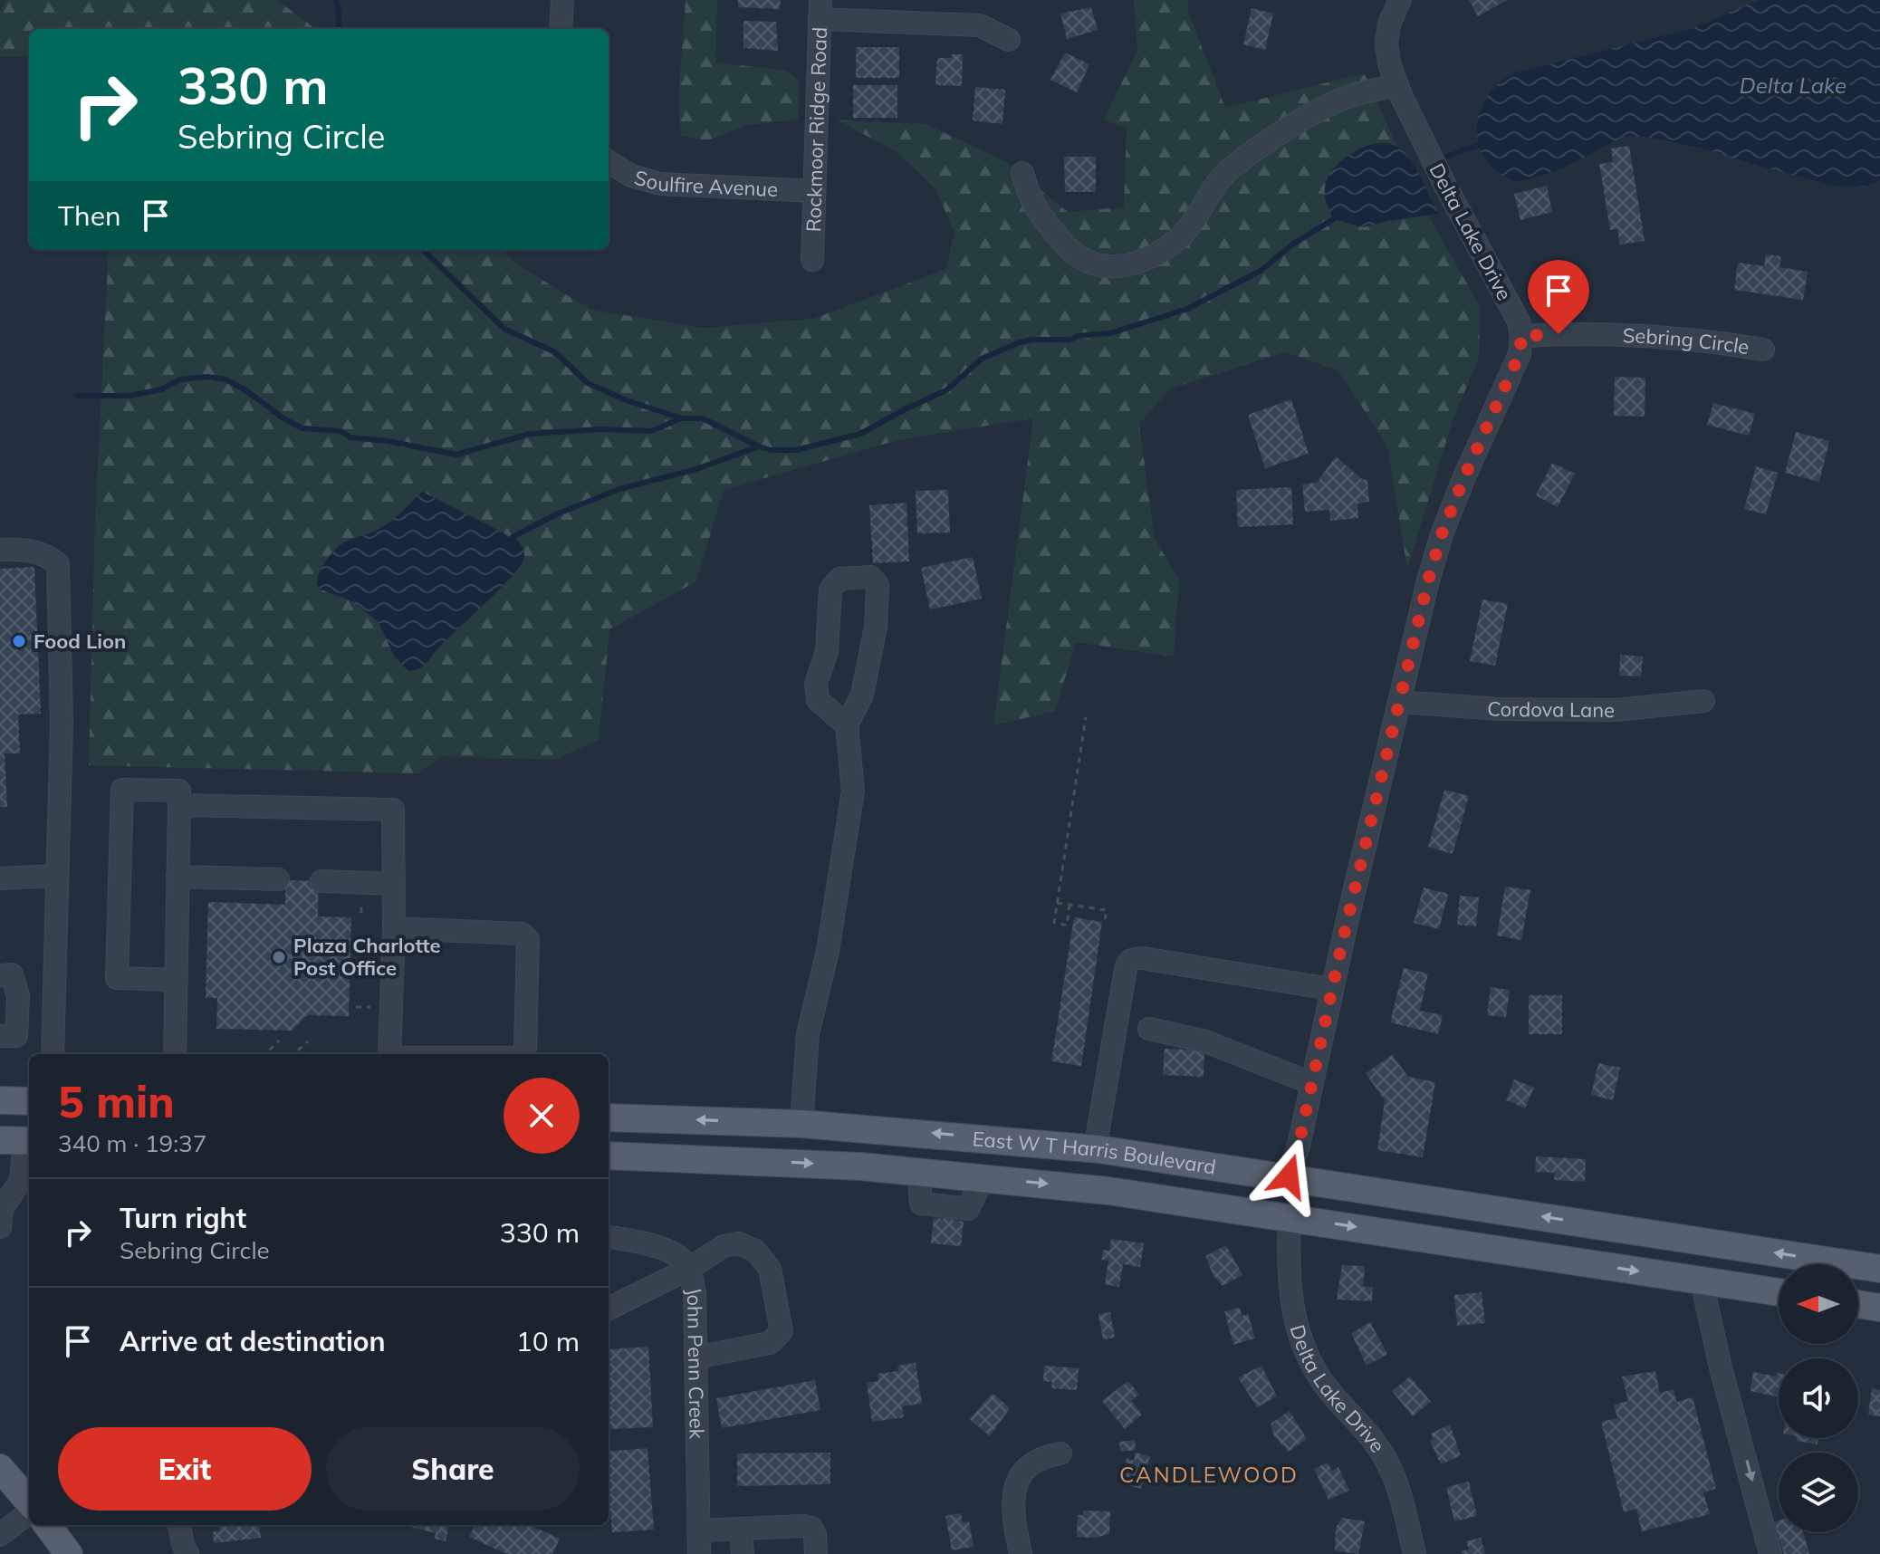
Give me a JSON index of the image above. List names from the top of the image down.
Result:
{
  "streets": {
    "main road": ["East W T Harris Boulevard"],
    "street": [
      "Rockmoor Ridge Road",
      "Soulfire Avenue",
      "Delta Lake Drive",
      "Sebring Circle",
      "Cordova Lane",
      "John Penn Creek"
    ]
  },
  "crossings": [
    ["Rockmoor Ridge Road", "Soulfire Avenue"],
    ["Delta Lake Drive", "Sebring Circle"],
    ["Delta Lake Drive", "East W T Harris Boulevard"]
  ],
  "districts": ["CANDLEWOOD"],
  "water": ["Delta Lake"],
  "places": ["Food Lion", "Plaza Charlotte Post Office"],
  "north": "left",
  "page": {
    "turn": ["330 m", "Sebring Circle"],
    "then": "Then",
    "heading": ["5 min", "340 m · 19:37"],
    "list": [
      {
        "name": "Turn right",
        "note": "Sebring Circle",
        "value": "330 m"
      },
      {
        "name": "Arrive at destination",
        "value": "10 m"
      }
    ],
    "buttons": ["Exit", "Share"]
  }
}
